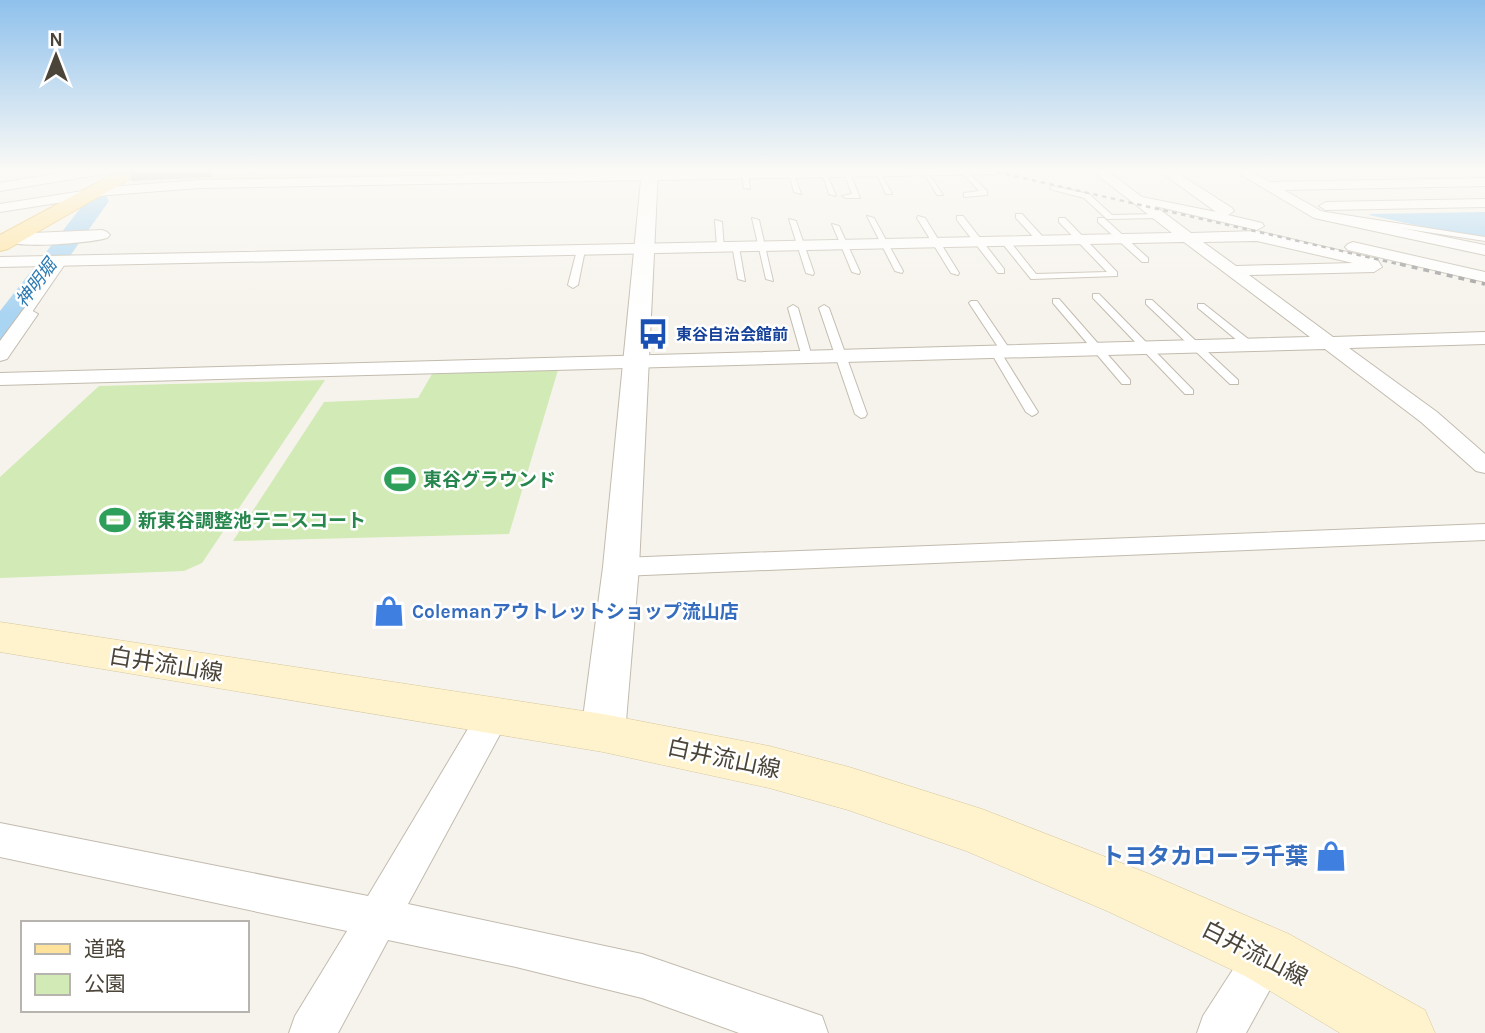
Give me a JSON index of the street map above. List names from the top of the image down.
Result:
{
  "streets": {
    "main road": ["白井流山線"]
  },
  "water": ["神明堀"],
  "places": {
    "bus stop": ["東谷自治会館前"],
    "sports": ["東谷グラウンド", "新東谷調整池テニスコート"],
    "shop": ["Colemanアウトレットショップ流山店", "トヨタカローラ千葉"]
  },
  "legend": ["道路", "公園"],
  "north": "top"
}
